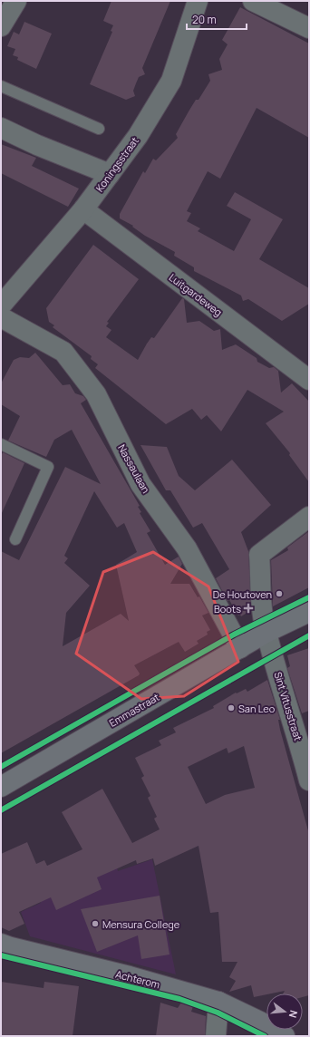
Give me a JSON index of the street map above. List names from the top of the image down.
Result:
{
  "streets": {
    "main road": ["Emmastraat", "Achterom"],
    "street": [
      "Koningsstraat",
      "Luitgardeweg",
      "Nassaulaan",
      "Sint Vitusstraat"
    ]
  },
  "crossings": [
    ["Koningsstraat", "Luitgardeweg"],
    ["Nassaulaan", "Emmastraat"],
    ["Sint Vitusstraat", "Emmastraat"]
  ],
  "places": {
    "other": ["De Houtoven", "San Leo", "Mensura College"],
    "health": ["Boots"]
  },
  "scale_bar": "20 m",
  "north": "right"
}
